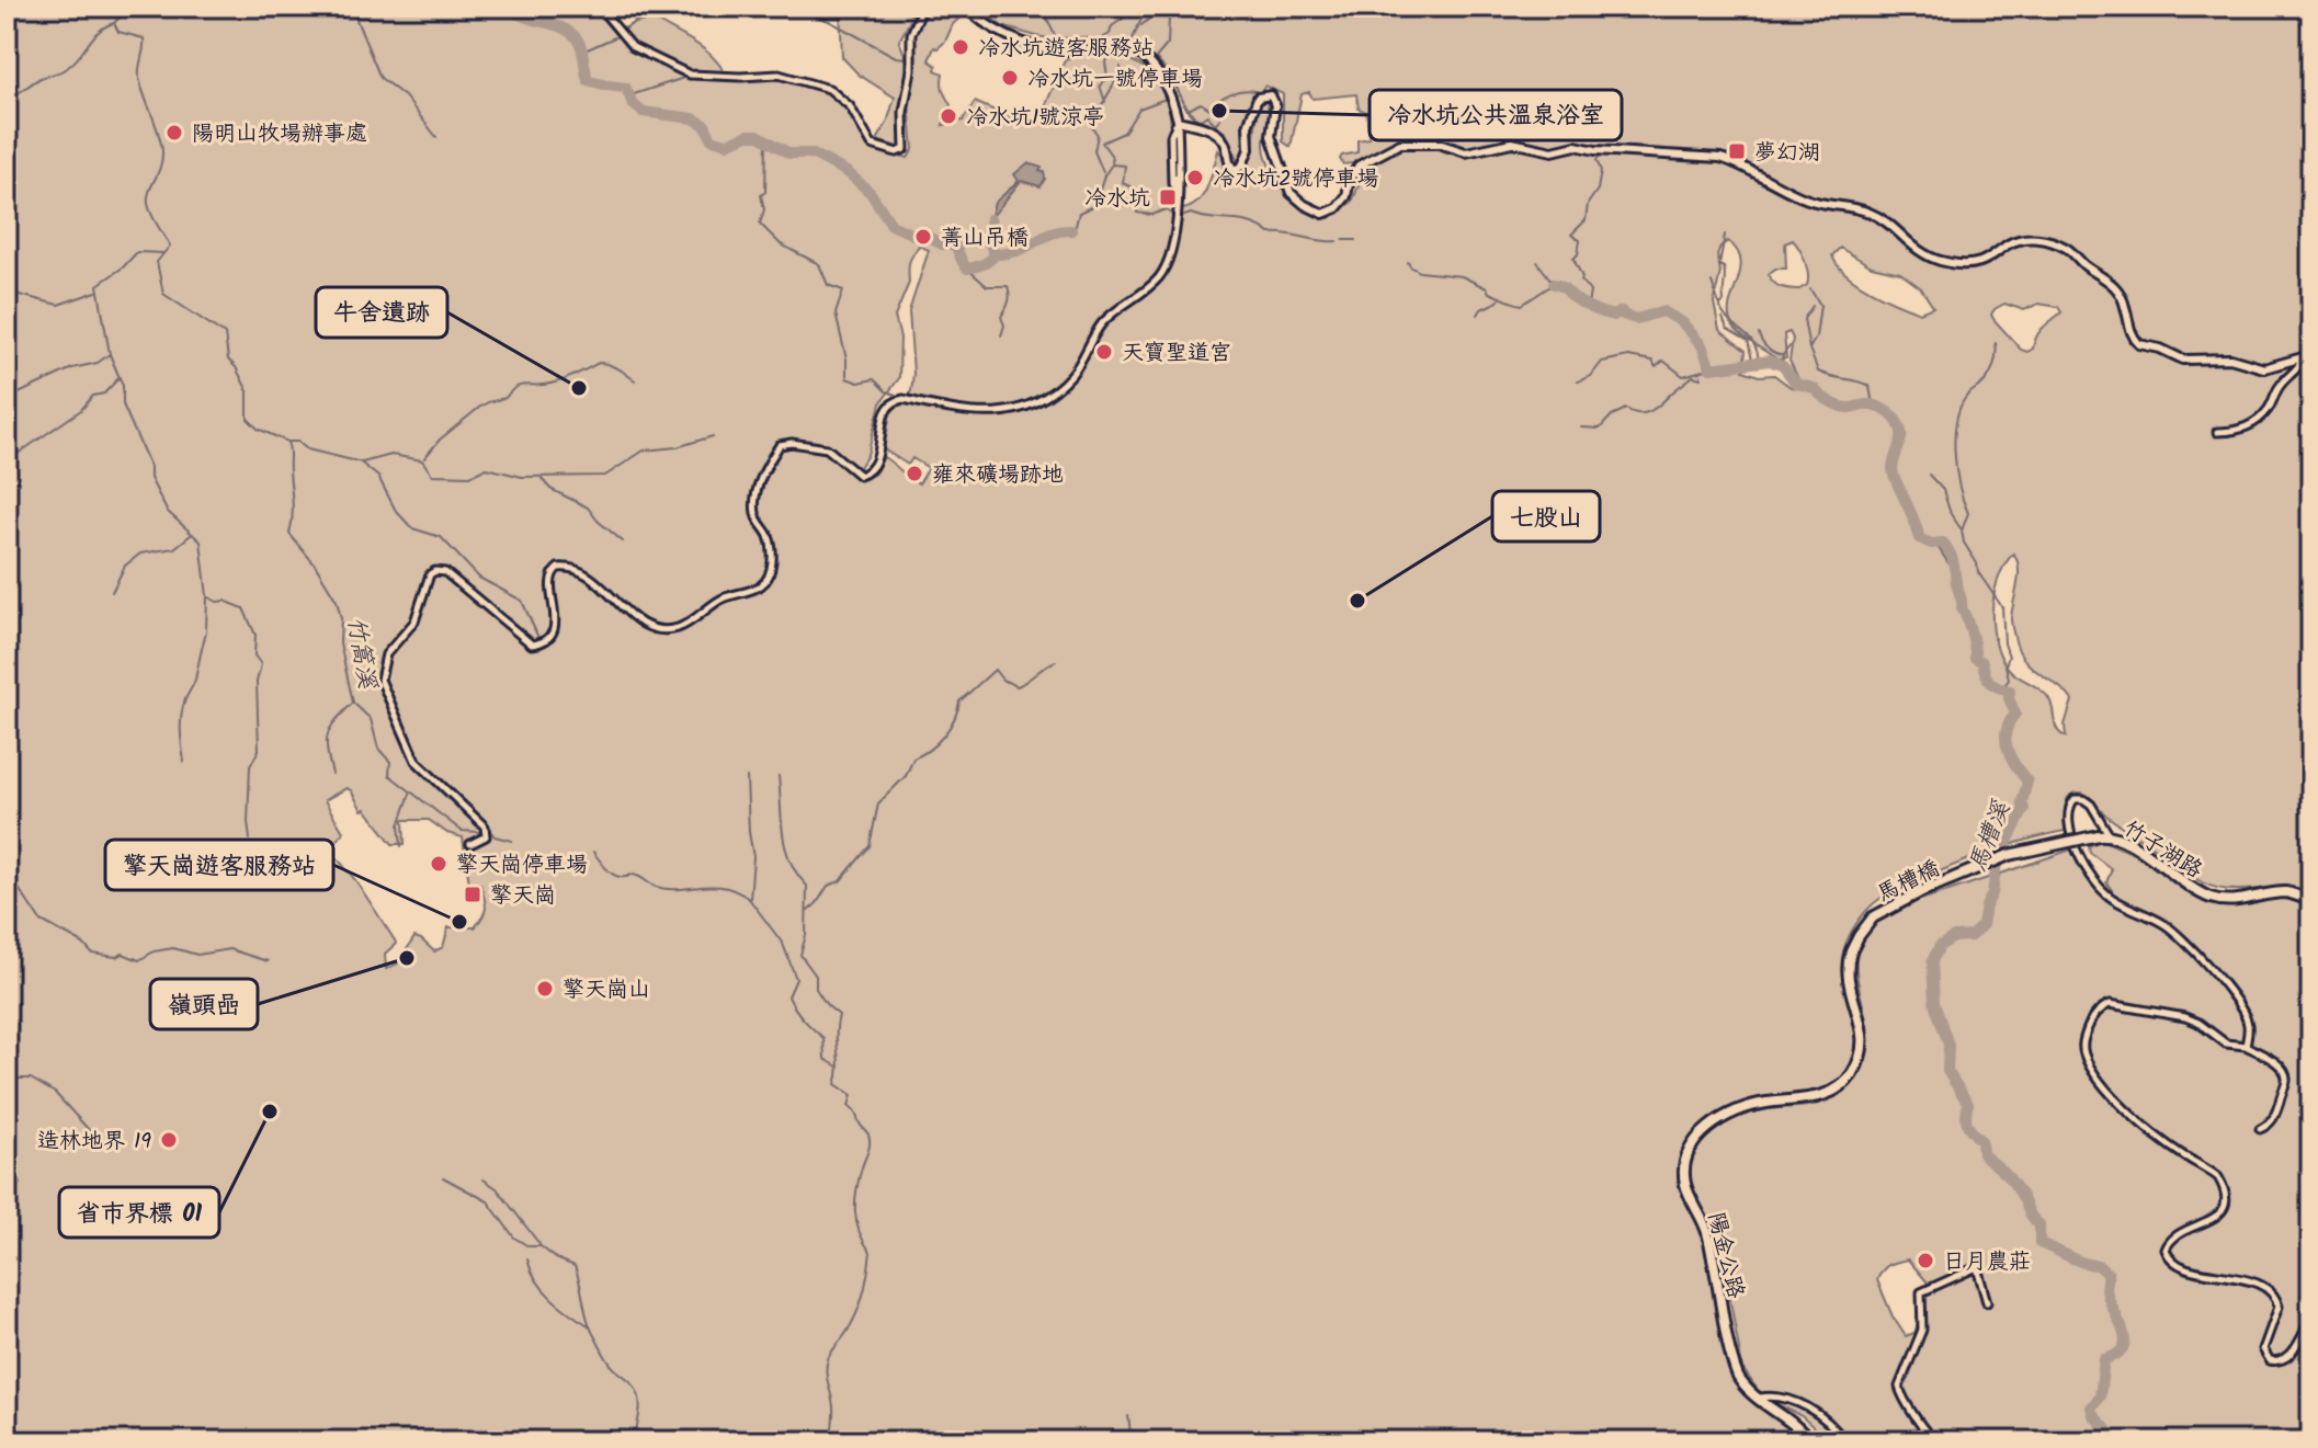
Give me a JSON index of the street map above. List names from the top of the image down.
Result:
{
  "streets": {
    "main road": ["竹子湖路", "馬槽橋", "陽金公路"]
  },
  "crossings": [
    ["竹子湖路", "馬槽橋"],
    ["馬槽橋", "陽金公路"]
  ],
  "water": ["竹篙溪", "馬槽溪"],
  "places": {
    "other": [
      "冷水坑遊客服務站",
      "冷水坑一號停車場",
      "冷水坑公共溫泉浴室",
      "冷水坑1號涼亭",
      "陽明山牧場辦事處",
      "冷水坑2號停車場",
      "菁山吊橋",
      "天寶聖道宮",
      "牛舍遺跡",
      "雍來礦場跡地",
      "七股山",
      "擎天崗停車場",
      "擎天崗遊客服務站",
      "嶺頭喦",
      "擎天崗山",
      "省市界標 01",
      "造林地界 19",
      "日月農莊"
    ],
    "transit": ["夢幻湖", "冷水坑", "擎天崗"]
  }
}
